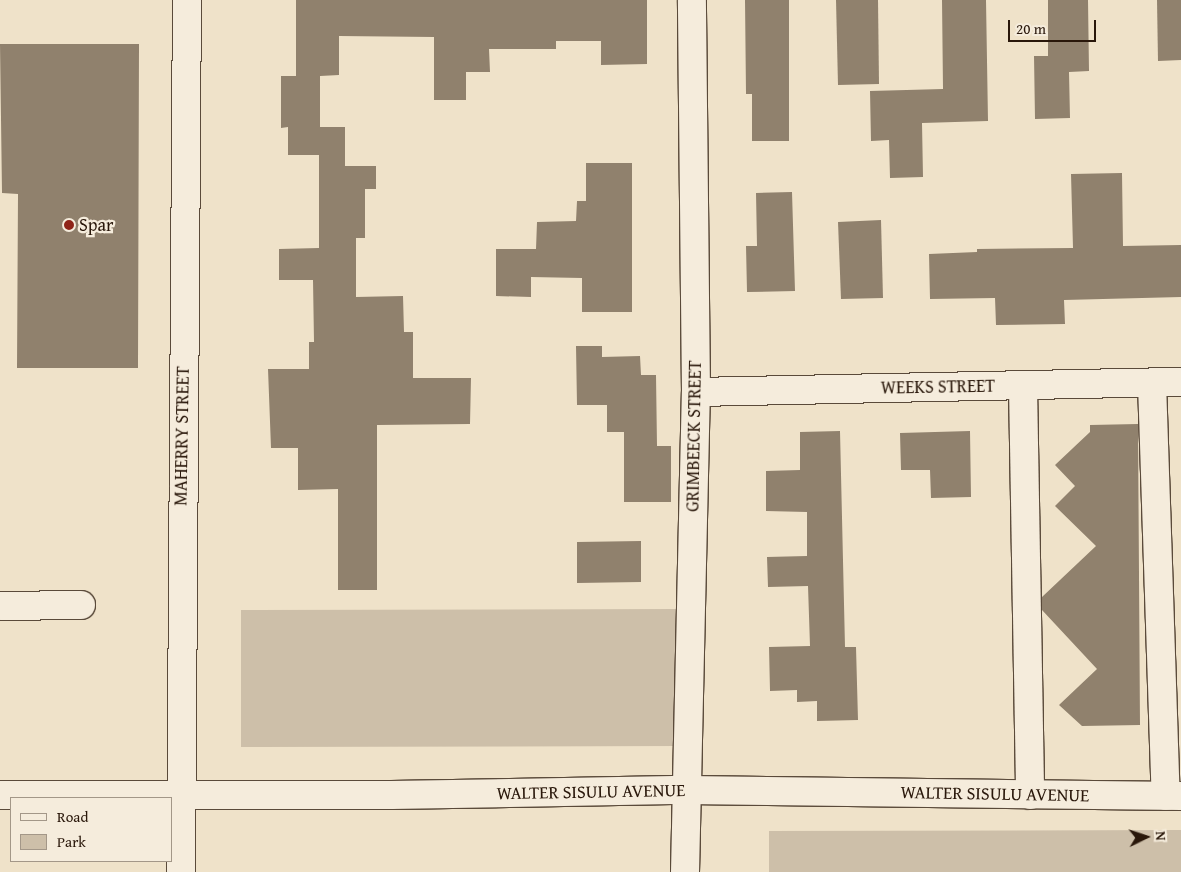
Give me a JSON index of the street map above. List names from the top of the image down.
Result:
{
  "streets": {
    "street": [
      "WEEKS STREET",
      "MAHERRY STREET",
      "GRIMBEECK STREET",
      "WALTER SISULU AVENUE"
    ]
  },
  "crossings": [
    ["WEEKS STREET", "GRIMBEECK STREET"],
    ["MAHERRY STREET", "WALTER SISULU AVENUE"],
    ["GRIMBEECK STREET", "WALTER SISULU AVENUE"]
  ],
  "places": ["Spar"],
  "legend": ["Road", "Park"],
  "scale_bar": "20 m",
  "north": "right"
}
